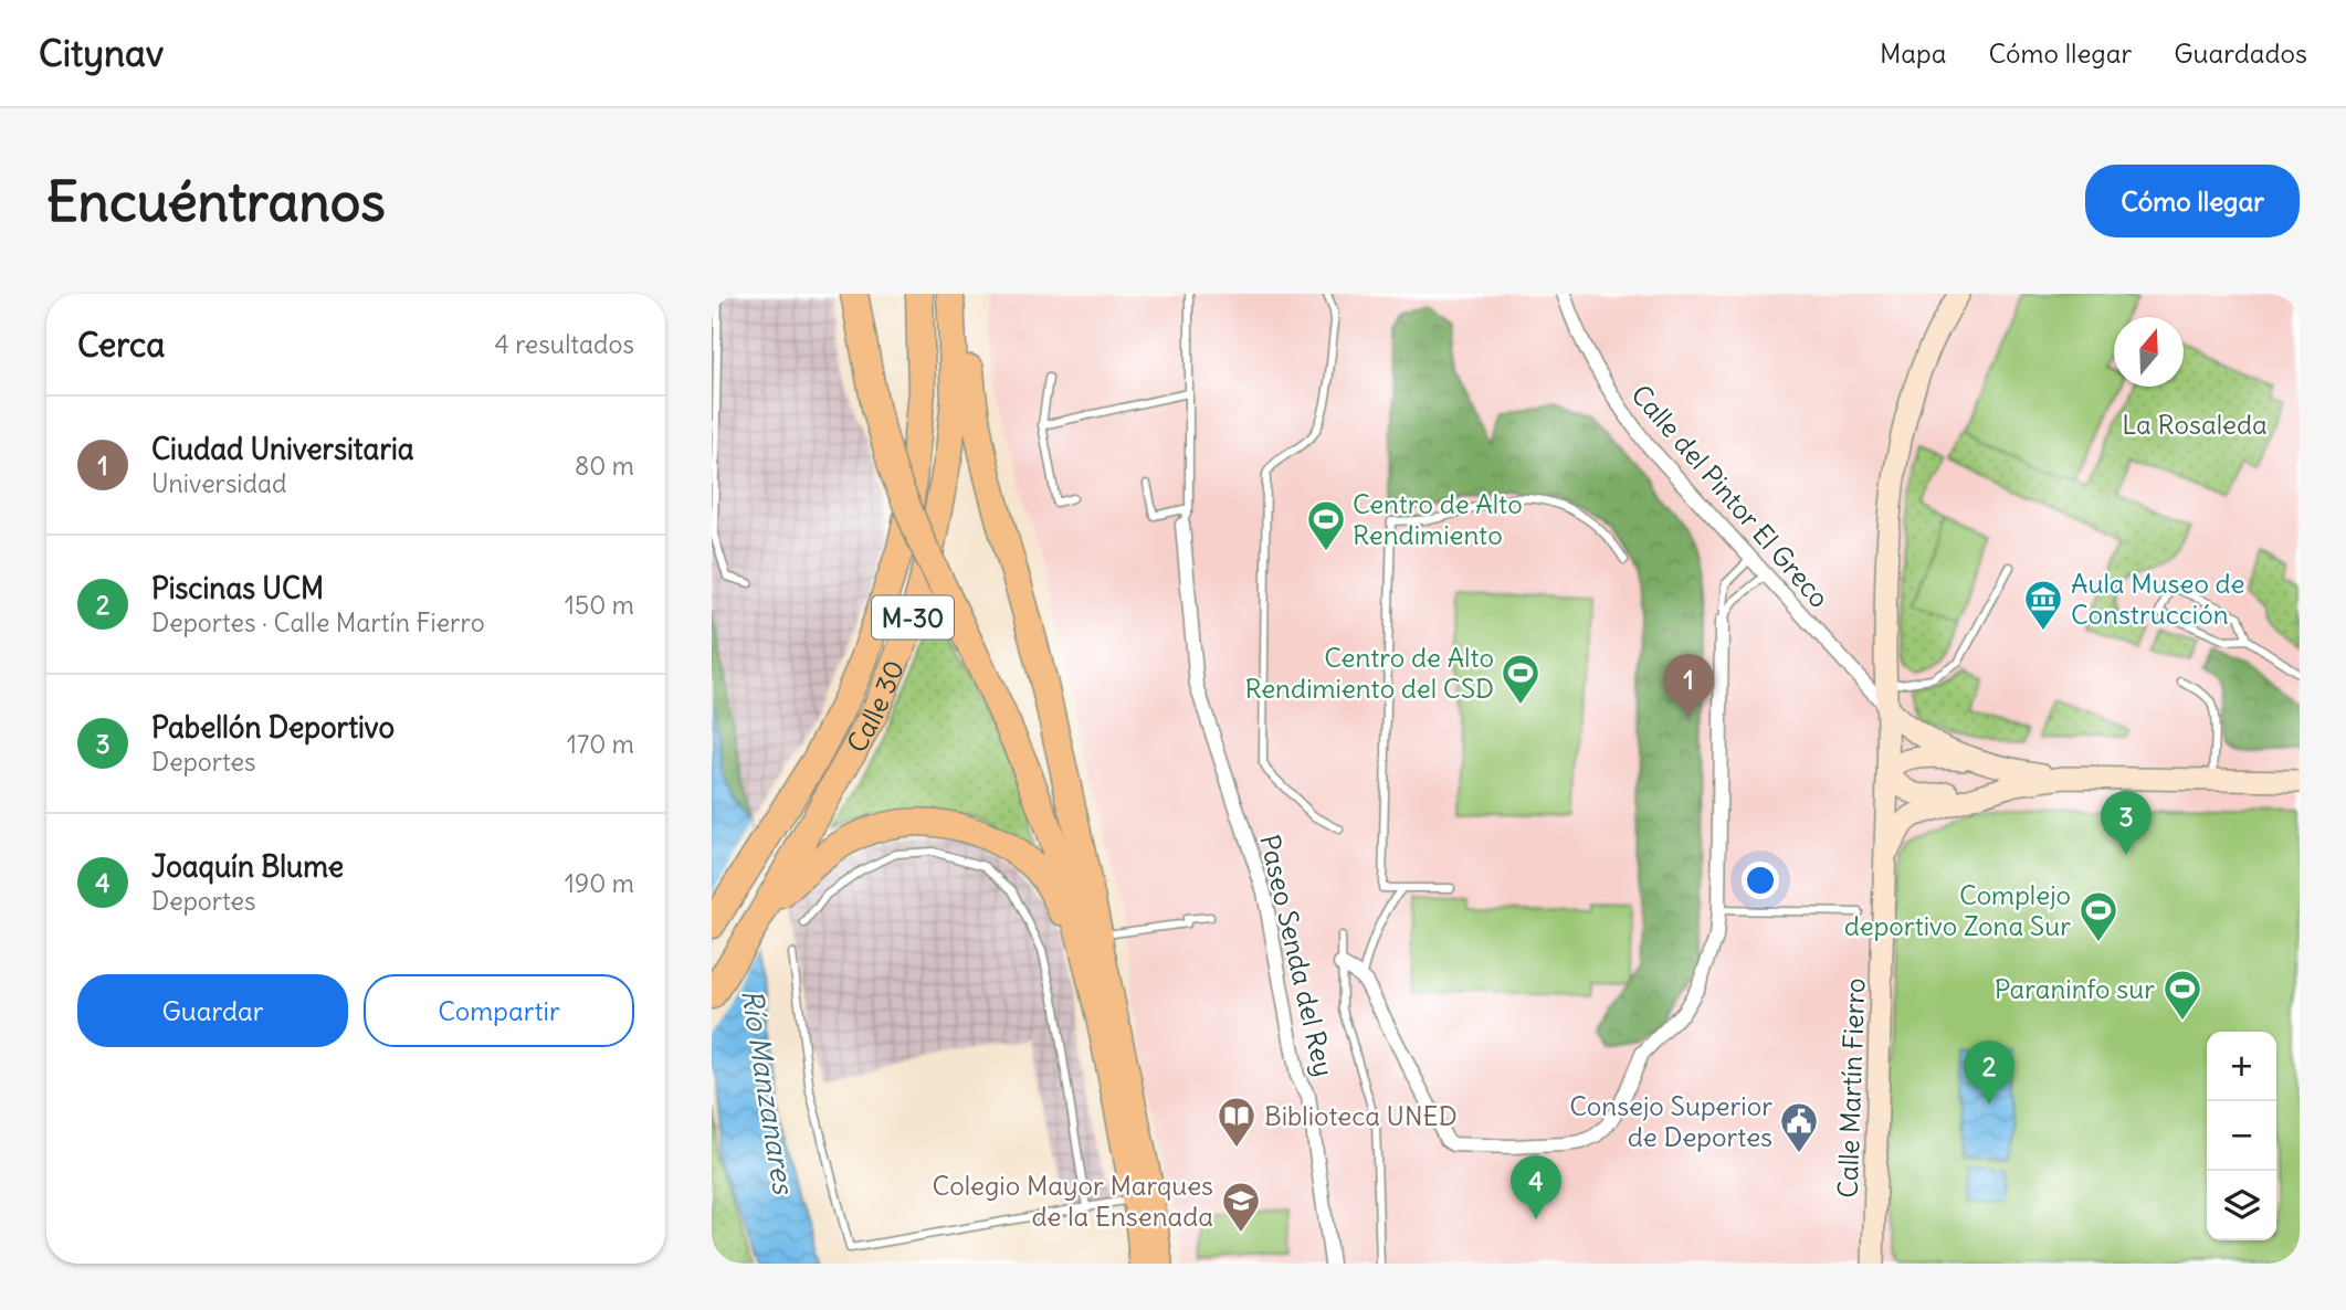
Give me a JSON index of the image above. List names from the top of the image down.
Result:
{
  "streets": {
    "highway": ["M-30", "Calle 30"],
    "main road": ["Calle Martín Fierro"],
    "street": ["Calle del Pintor El Greco", "Paseo Senda del Rey"]
  },
  "crossings": [
    ["Calle del Pintor El Greco", "Calle Martín Fierro"]
  ],
  "water": ["Río Manzanares"],
  "parks": ["La Rosaleda"],
  "places": {
    "sports": [
      "Centro de Alto Rendimiento",
      "Centro de Alto Rendimiento del CSD",
      "Complejo deportivo Zona Sur",
      "Paraninfo sur"
    ],
    "museum": ["Aula Museo de Construcción"],
    "library": ["Biblioteca UNED"],
    "public building": ["Consejo Superior de Deportes"],
    "school or university": ["Colegio Mayor Marques de la Ensenada"]
  },
  "north": "top",
  "page": {
    "header": "Citynav",
    "nav": ["Mapa", "Cómo llegar", "Guardados"],
    "buttons": [
      "Cómo llegar",
      ["Guardar", "Compartir"]
    ],
    "title": "Encuéntranos",
    "heading": ["Cerca", "4 resultados"],
    "list": [
      {
        "mark": "1",
        "name": "Ciudad Universitaria",
        "note": "Universidad",
        "value": "80 m"
      },
      {
        "mark": "2",
        "name": "Piscinas UCM",
        "note": "Deportes · Calle Martín Fierro",
        "value": "150 m"
      },
      {
        "mark": "3",
        "name": "Pabellón Deportivo",
        "note": "Deportes",
        "value": "170 m"
      },
      {
        "mark": "4",
        "name": "Joaquín Blume",
        "note": "Deportes",
        "value": "190 m"
      }
    ],
    "pins": [
      "1",
      "3",
      "2",
      "4"
    ],
    "map_buttons": ["+", "−"]
  }
}
